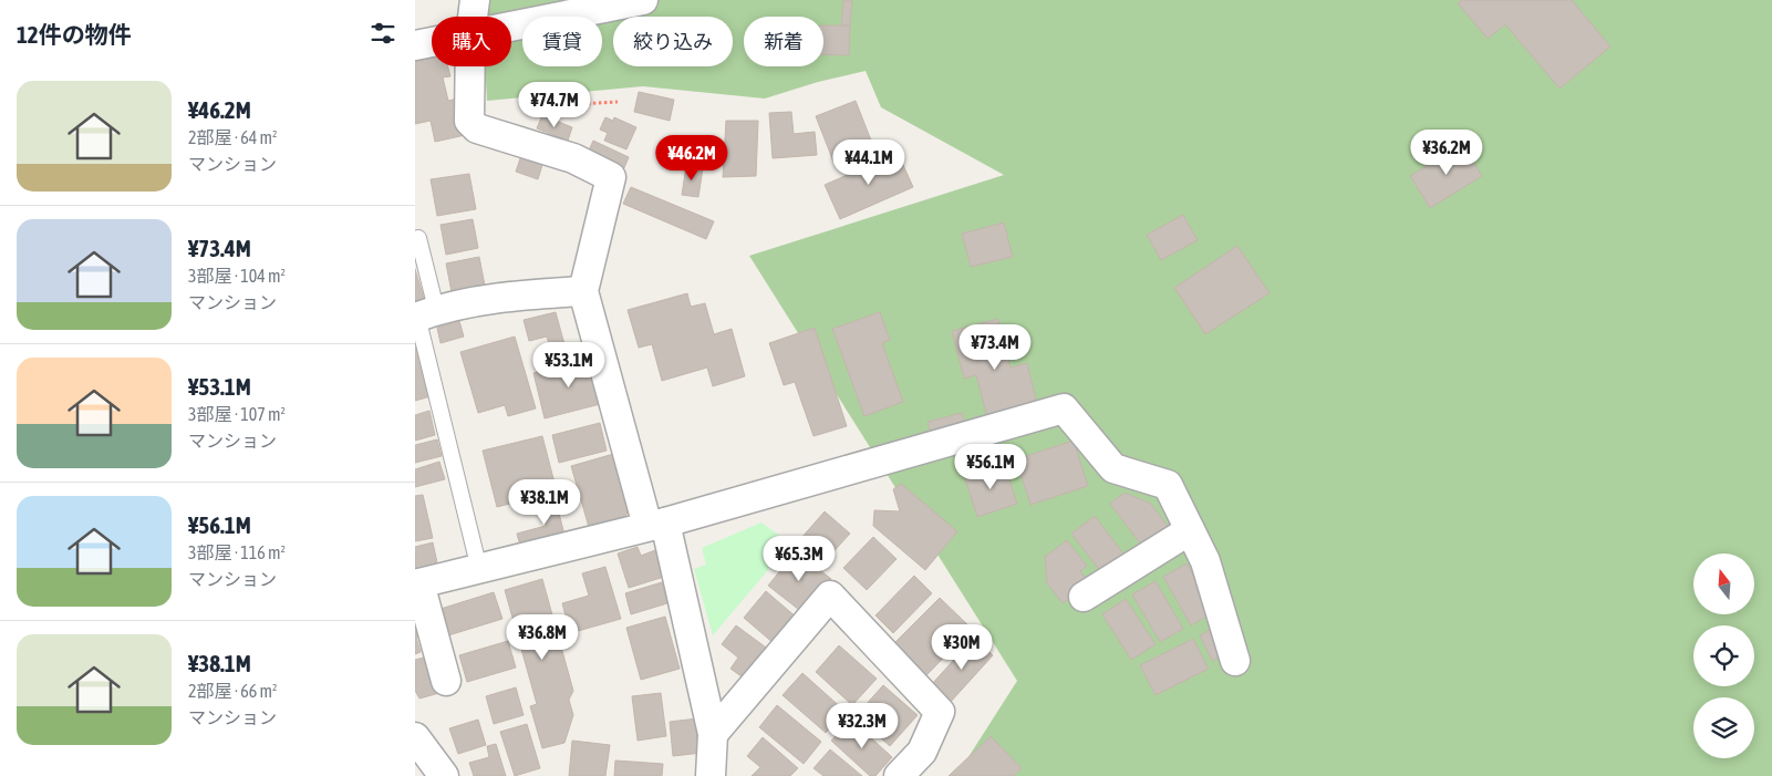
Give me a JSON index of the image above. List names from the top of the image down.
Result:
{
  "north": "top",
  "page": {
    "heading": "12件の物件",
    "chip": [
      "購入",
      "賃貸",
      "絞り込み",
      "新着"
    ],
    "list": [
      {
        "name": "¥46.2M",
        "note": "2部屋 · 64 m² · マンション"
      },
      {
        "name": "¥73.4M",
        "note": "3部屋 · 104 m² · マンション"
      },
      {
        "name": "¥53.1M",
        "note": "3部屋 · 107 m² · マンション"
      },
      {
        "name": "¥56.1M",
        "note": "3部屋 · 116 m² · マンション"
      },
      {
        "name": "¥38.1M",
        "note": "2部屋 · 66 m² · マンション"
      }
    ],
    "price": [
      "¥74.7M",
      "¥36.2M",
      "¥46.2M",
      "¥44.1M",
      "¥73.4M",
      "¥53.1M",
      "¥56.1M",
      "¥38.1M",
      "¥65.3M",
      "¥36.8M",
      "¥30M",
      "¥32.3M"
    ]
  }
}
